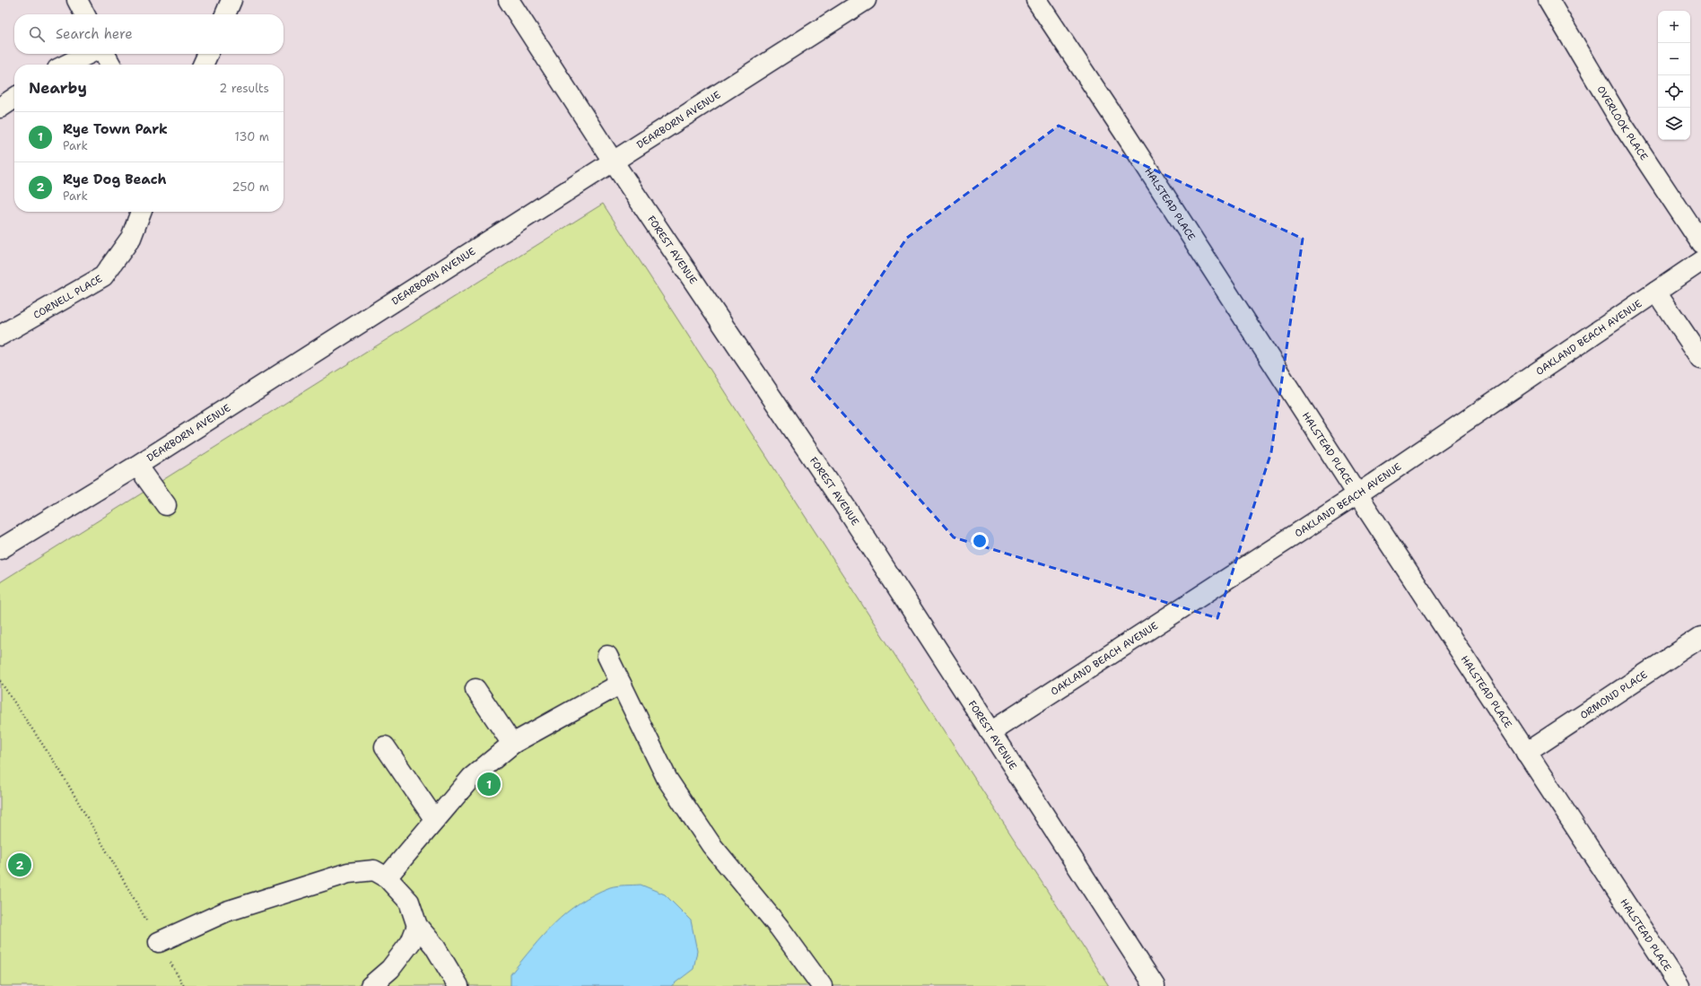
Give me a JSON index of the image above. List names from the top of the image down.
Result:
{
  "streets": {
    "street": [
      "DEARBORN AVENUE",
      "OVERLOOK PLACE",
      "HALSTEAD PLACE",
      "FOREST AVENUE",
      "CORNELL PLACE",
      "OAKLAND BEACH AVENUE",
      "ORMOND PLACE"
    ]
  },
  "crossings": [
    ["DEARBORN AVENUE", "FOREST AVENUE"],
    ["HALSTEAD PLACE", "OAKLAND BEACH AVENUE"],
    ["HALSTEAD PLACE", "ORMOND PLACE"],
    ["FOREST AVENUE", "OAKLAND BEACH AVENUE"]
  ],
  "page": {
    "map_buttons": ["+", "−"],
    "search": "Search here",
    "heading": ["Nearby", "2 results"],
    "list": [
      {
        "mark": "1",
        "name": "Rye Town Park",
        "note": "Park",
        "value": "130 m"
      },
      {
        "mark": "2",
        "name": "Rye Dog Beach",
        "note": "Park",
        "value": "250 m"
      }
    ],
    "pins": ["1", "2"]
  }
}
